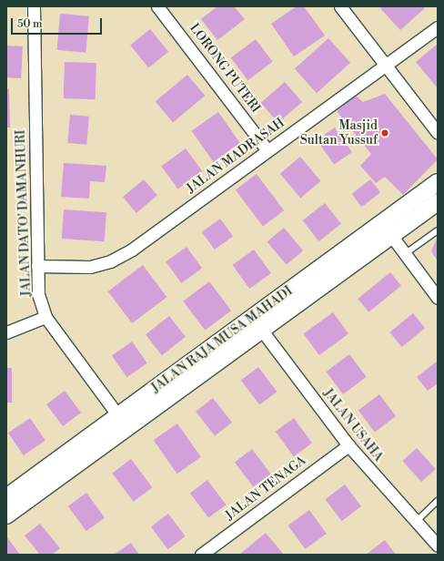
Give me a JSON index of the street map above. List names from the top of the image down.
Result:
{
  "streets": {
    "main road": ["JALAN RAJA MUSA MAHADI"],
    "street": [
      "LORONG PUTERI",
      "JALAN MADRASAH",
      "JALAN DATO' DAMANHURI",
      "JALAN USAHA",
      "JALAN TENAGA"
    ]
  },
  "crossings": [
    ["LORONG PUTERI", "JALAN MADRASAH"],
    ["JALAN MADRASAH", "JALAN DATO' DAMANHURI"],
    ["JALAN DATO' DAMANHURI", "JALAN RAJA MUSA MAHADI"],
    ["JALAN RAJA MUSA MAHADI", "JALAN USAHA"],
    ["JALAN USAHA", "JALAN TENAGA"]
  ],
  "places": ["Masjid Sultan Yussuf"],
  "scale_bar": "50 m"
}
